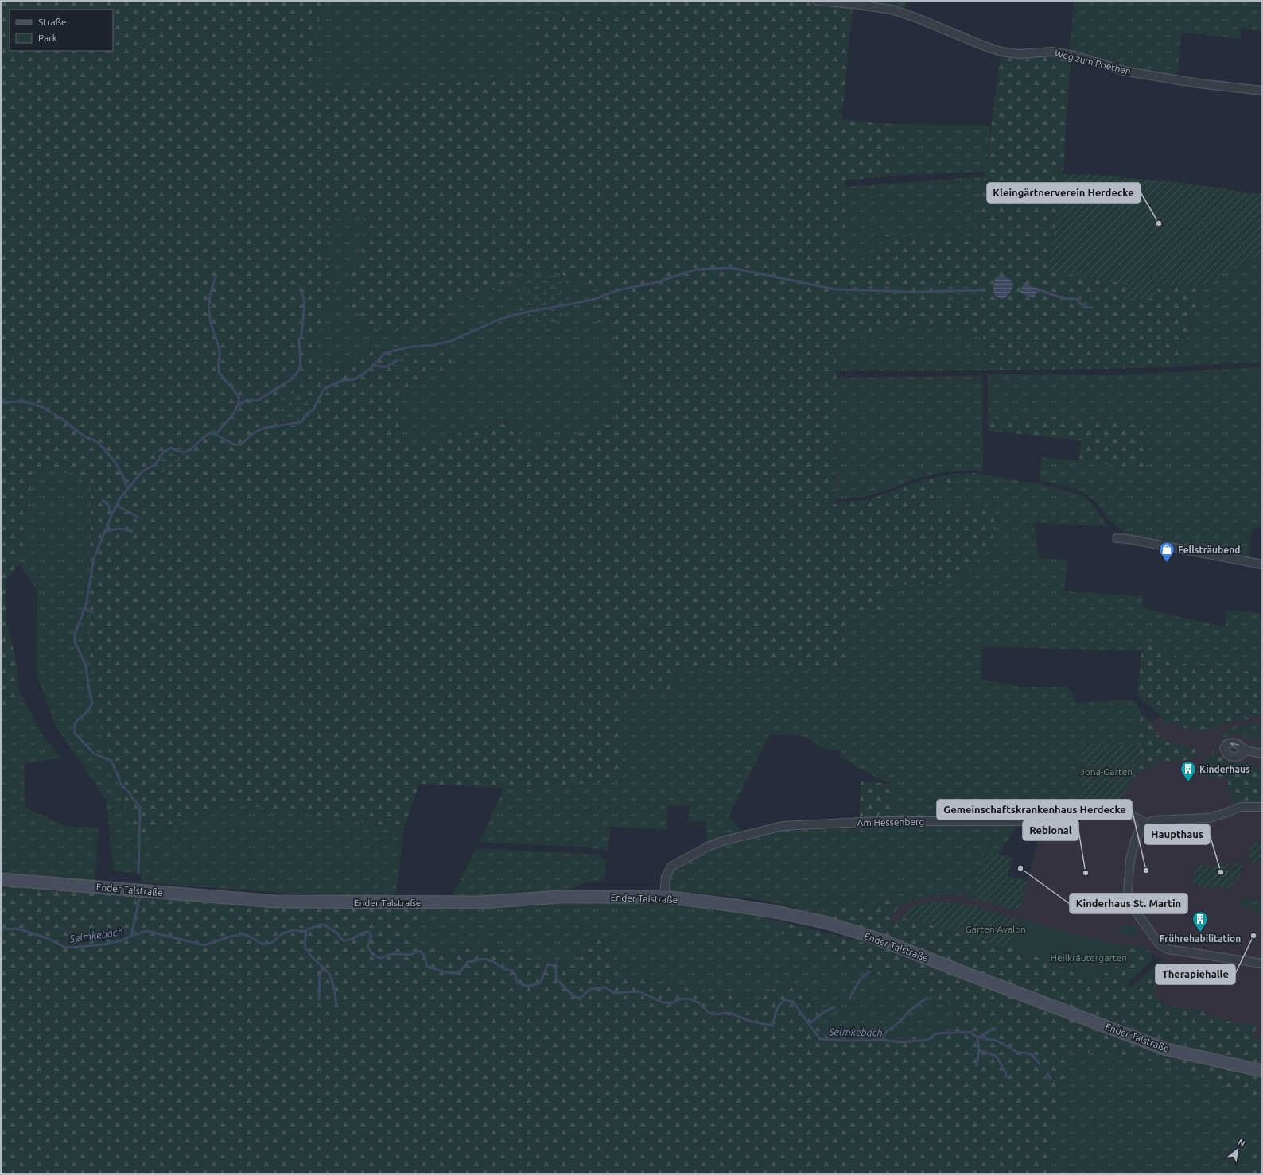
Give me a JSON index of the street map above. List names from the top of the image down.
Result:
{
  "streets": {
    "main road": ["Ender Talstraße"],
    "street": ["Weg zum Poethen", "Am Hessenberg"]
  },
  "crossings": [
    ["Am Hessenberg", "Ender Talstraße"]
  ],
  "water": ["Selmkebach"],
  "parks": ["Jona-Garten", "Garten Avalon", "Heilkräutergarten"],
  "places": {
    "other": [
      "Kleingärtnerverein Herdecke",
      "Kinderhaus St. Martin",
      "Gemeinschaftskrankenhaus Herdecke",
      "Haupthaus",
      "Rebional",
      "Therapiehalle"
    ],
    "shop": ["Fellsträubend"],
    "building": ["Kinderhaus", "Frührehabilitation"]
  },
  "legend": ["Straße", "Park"],
  "north": "top right"
}
